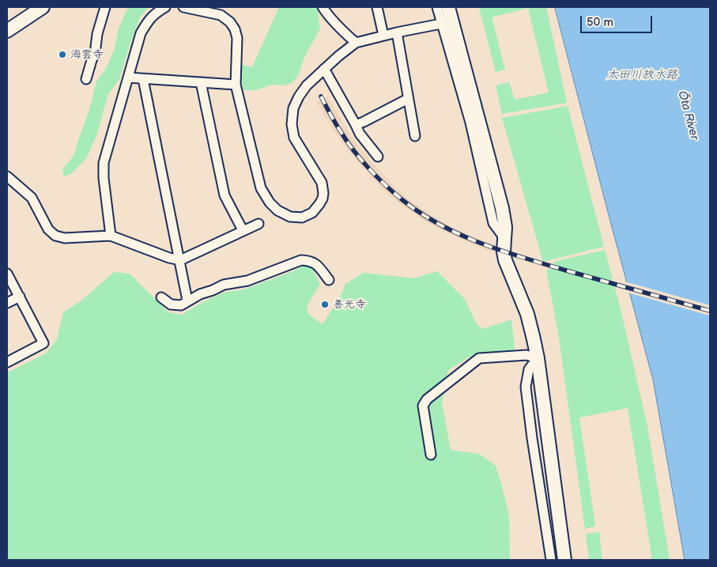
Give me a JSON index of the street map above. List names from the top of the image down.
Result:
{
  "water": ["太田川放水路", "Ōta River"],
  "places": ["海雲寺", "善光寺"],
  "scale_bar": "50 m"
}
